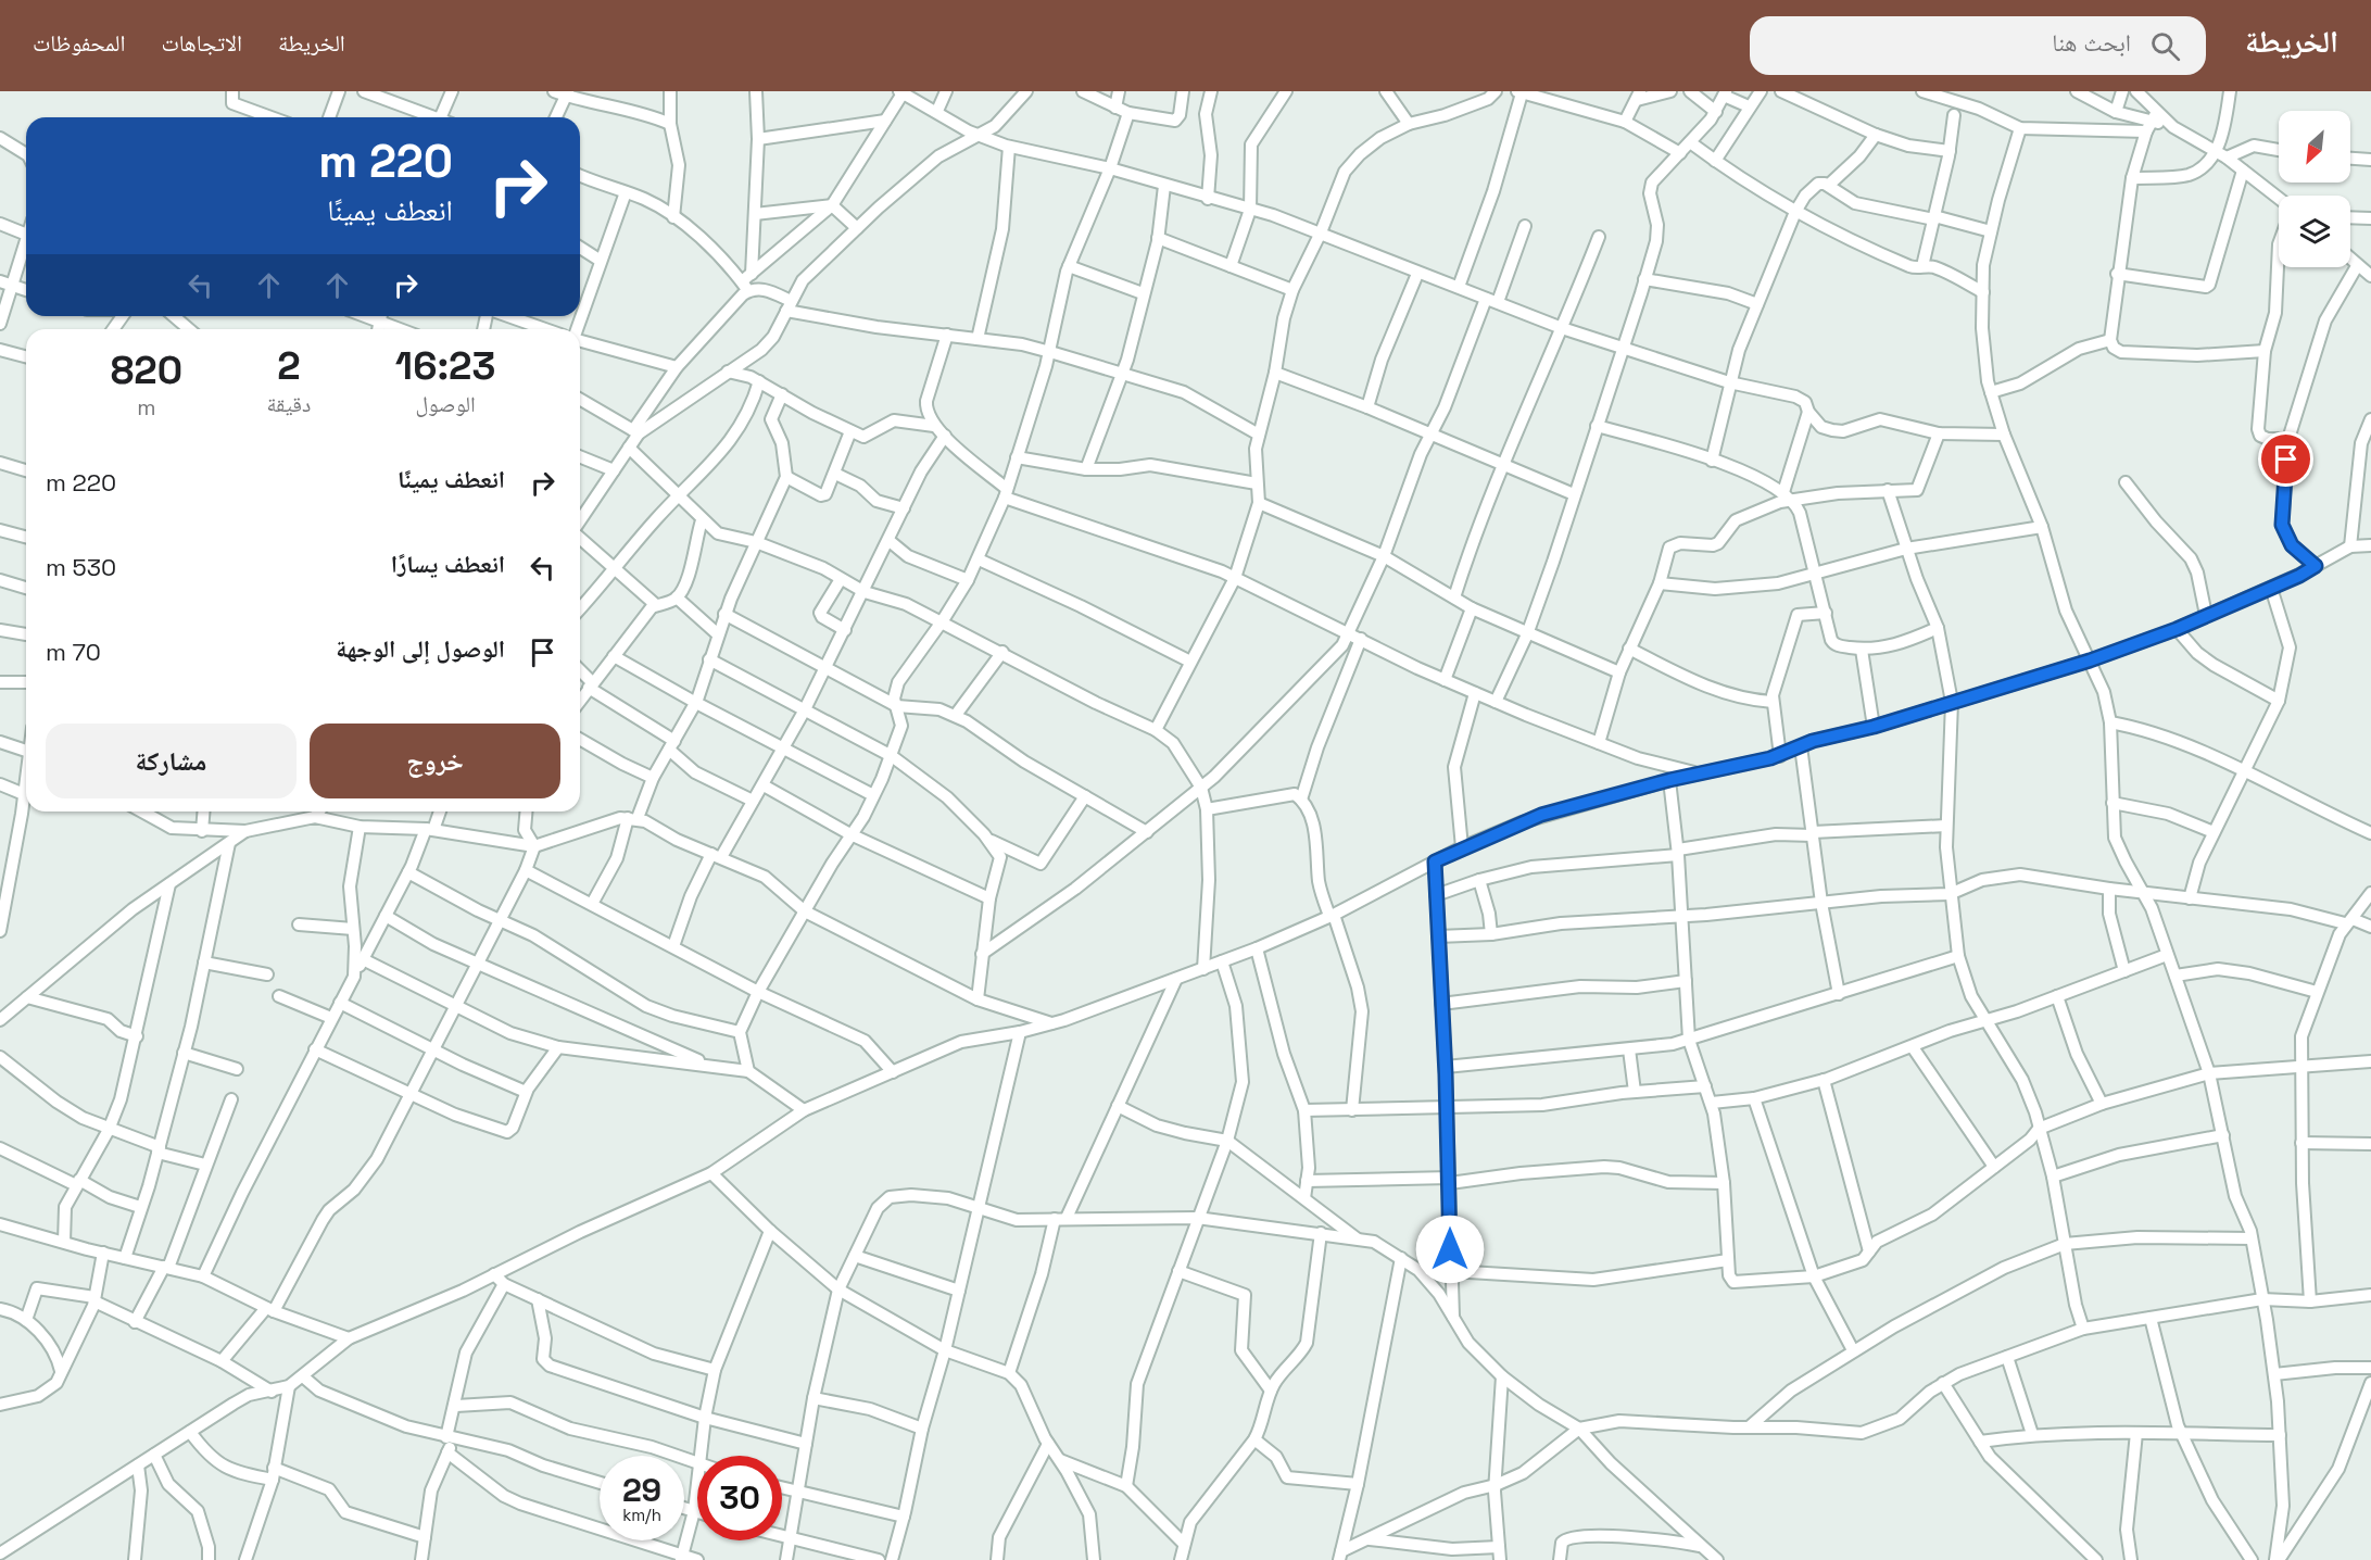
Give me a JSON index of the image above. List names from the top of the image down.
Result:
{
  "north": "bottom left",
  "page": {
    "header": "الخريطة",
    "search": "ابحث هنا",
    "nav": ["الخريطة", "الاتجاهات", "المحفوظات"],
    "turn": ["220 m", "انعطف يمينًا"],
    "eta": [
      "16:23",
      "الوصول",
      "2",
      "دقيقة",
      "820",
      "m"
    ],
    "list": [
      {
        "name": "انعطف يمينًا",
        "value": "220 m"
      },
      {
        "name": "انعطف يسارًا",
        "value": "530 m"
      },
      {
        "name": "الوصول إلى الوجهة",
        "value": "70 m"
      }
    ],
    "buttons": ["خروج", "مشاركة"],
    "speed": "29 km/h",
    "limit": "30"
  }
}
